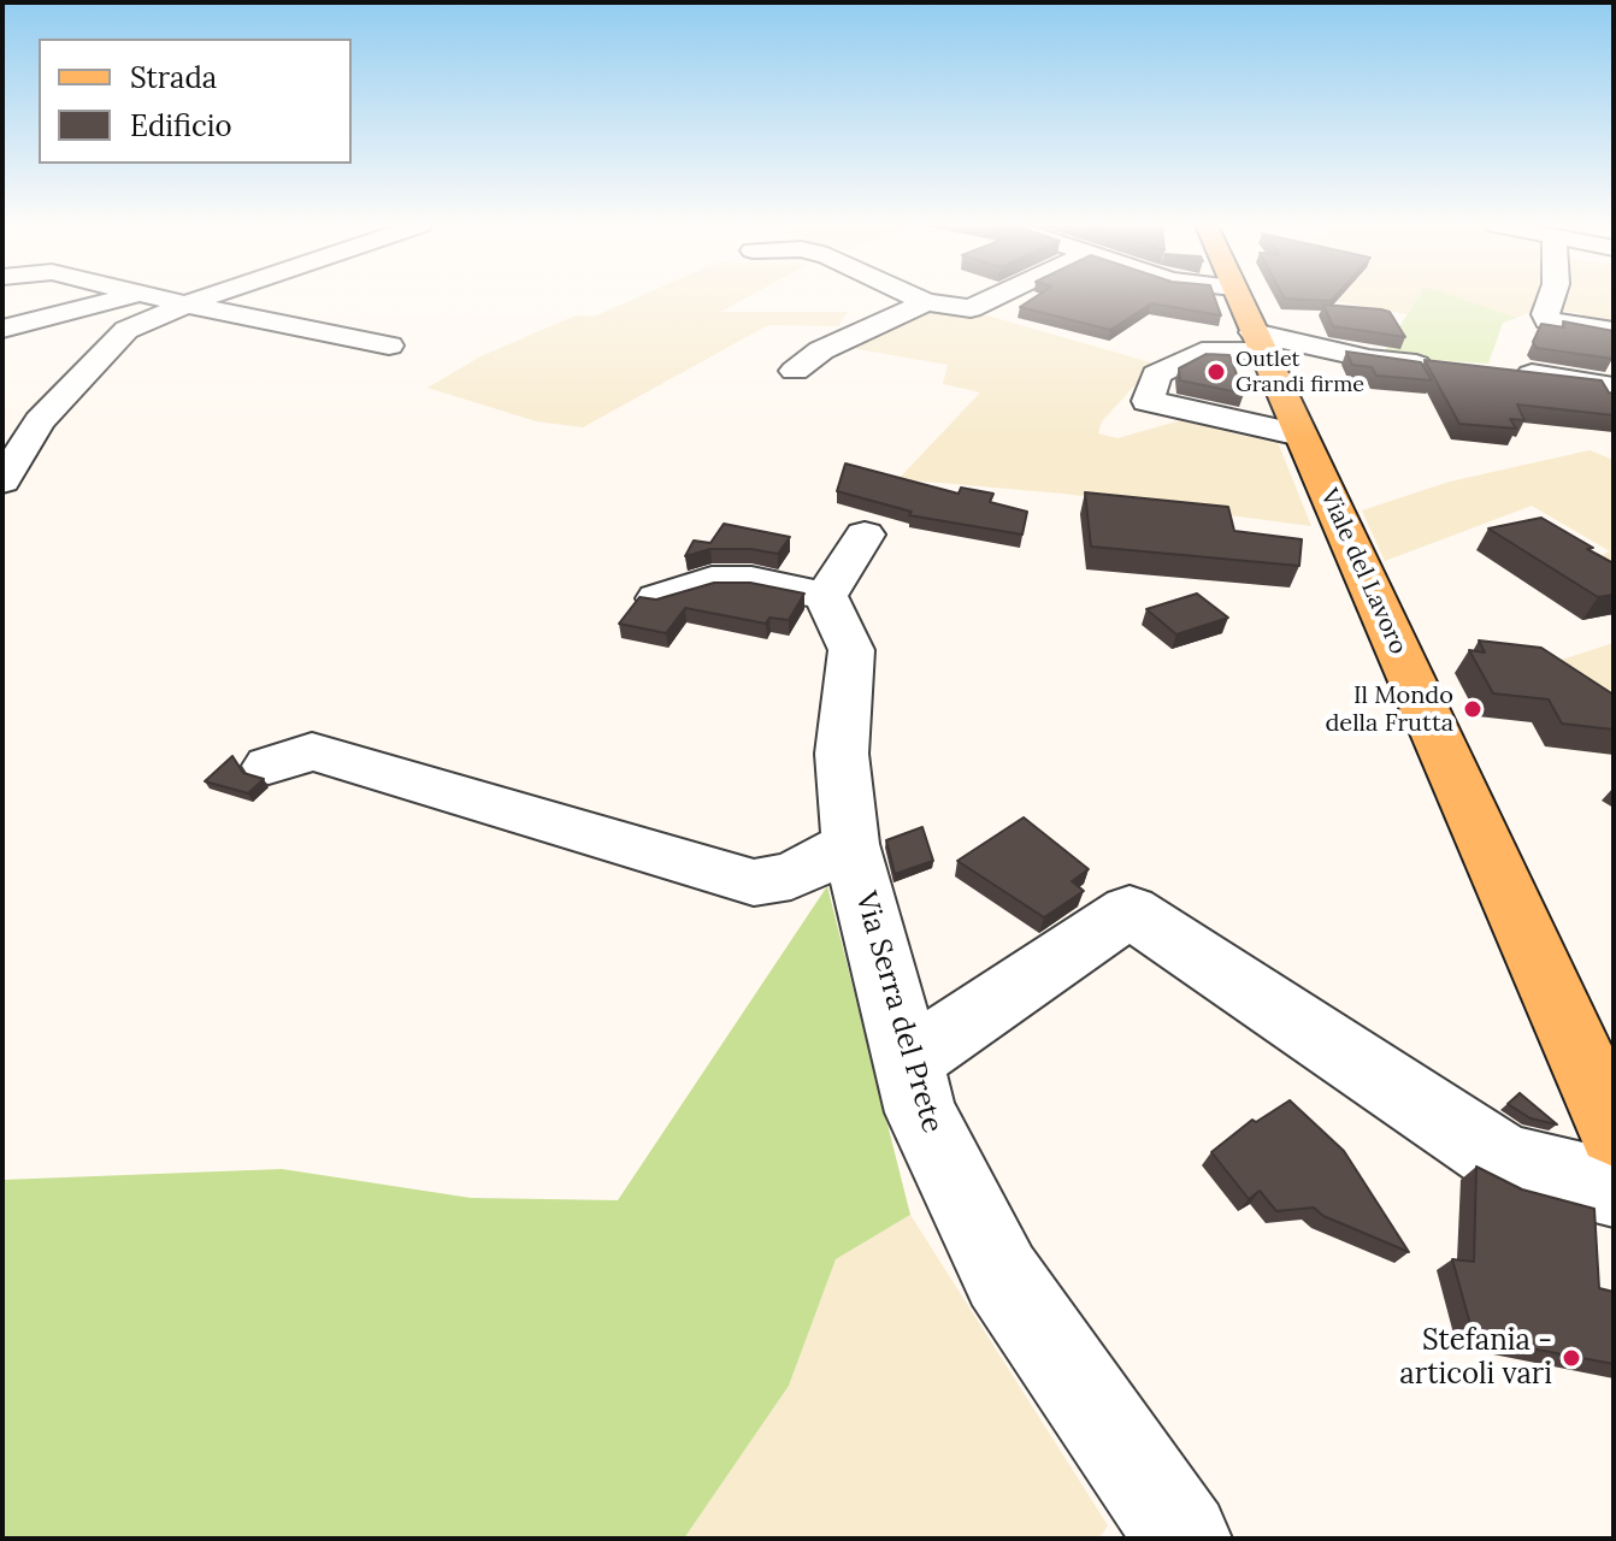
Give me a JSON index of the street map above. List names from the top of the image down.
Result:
{
  "streets": {
    "main road": ["Viale del Lavoro"],
    "street": ["Via Serra del Prete"]
  },
  "places": ["Outlet Grandi firme", "Il Mondo della Frutta", "Stefania - articoli vari"],
  "legend": ["Strada", "Edificio"]
}
